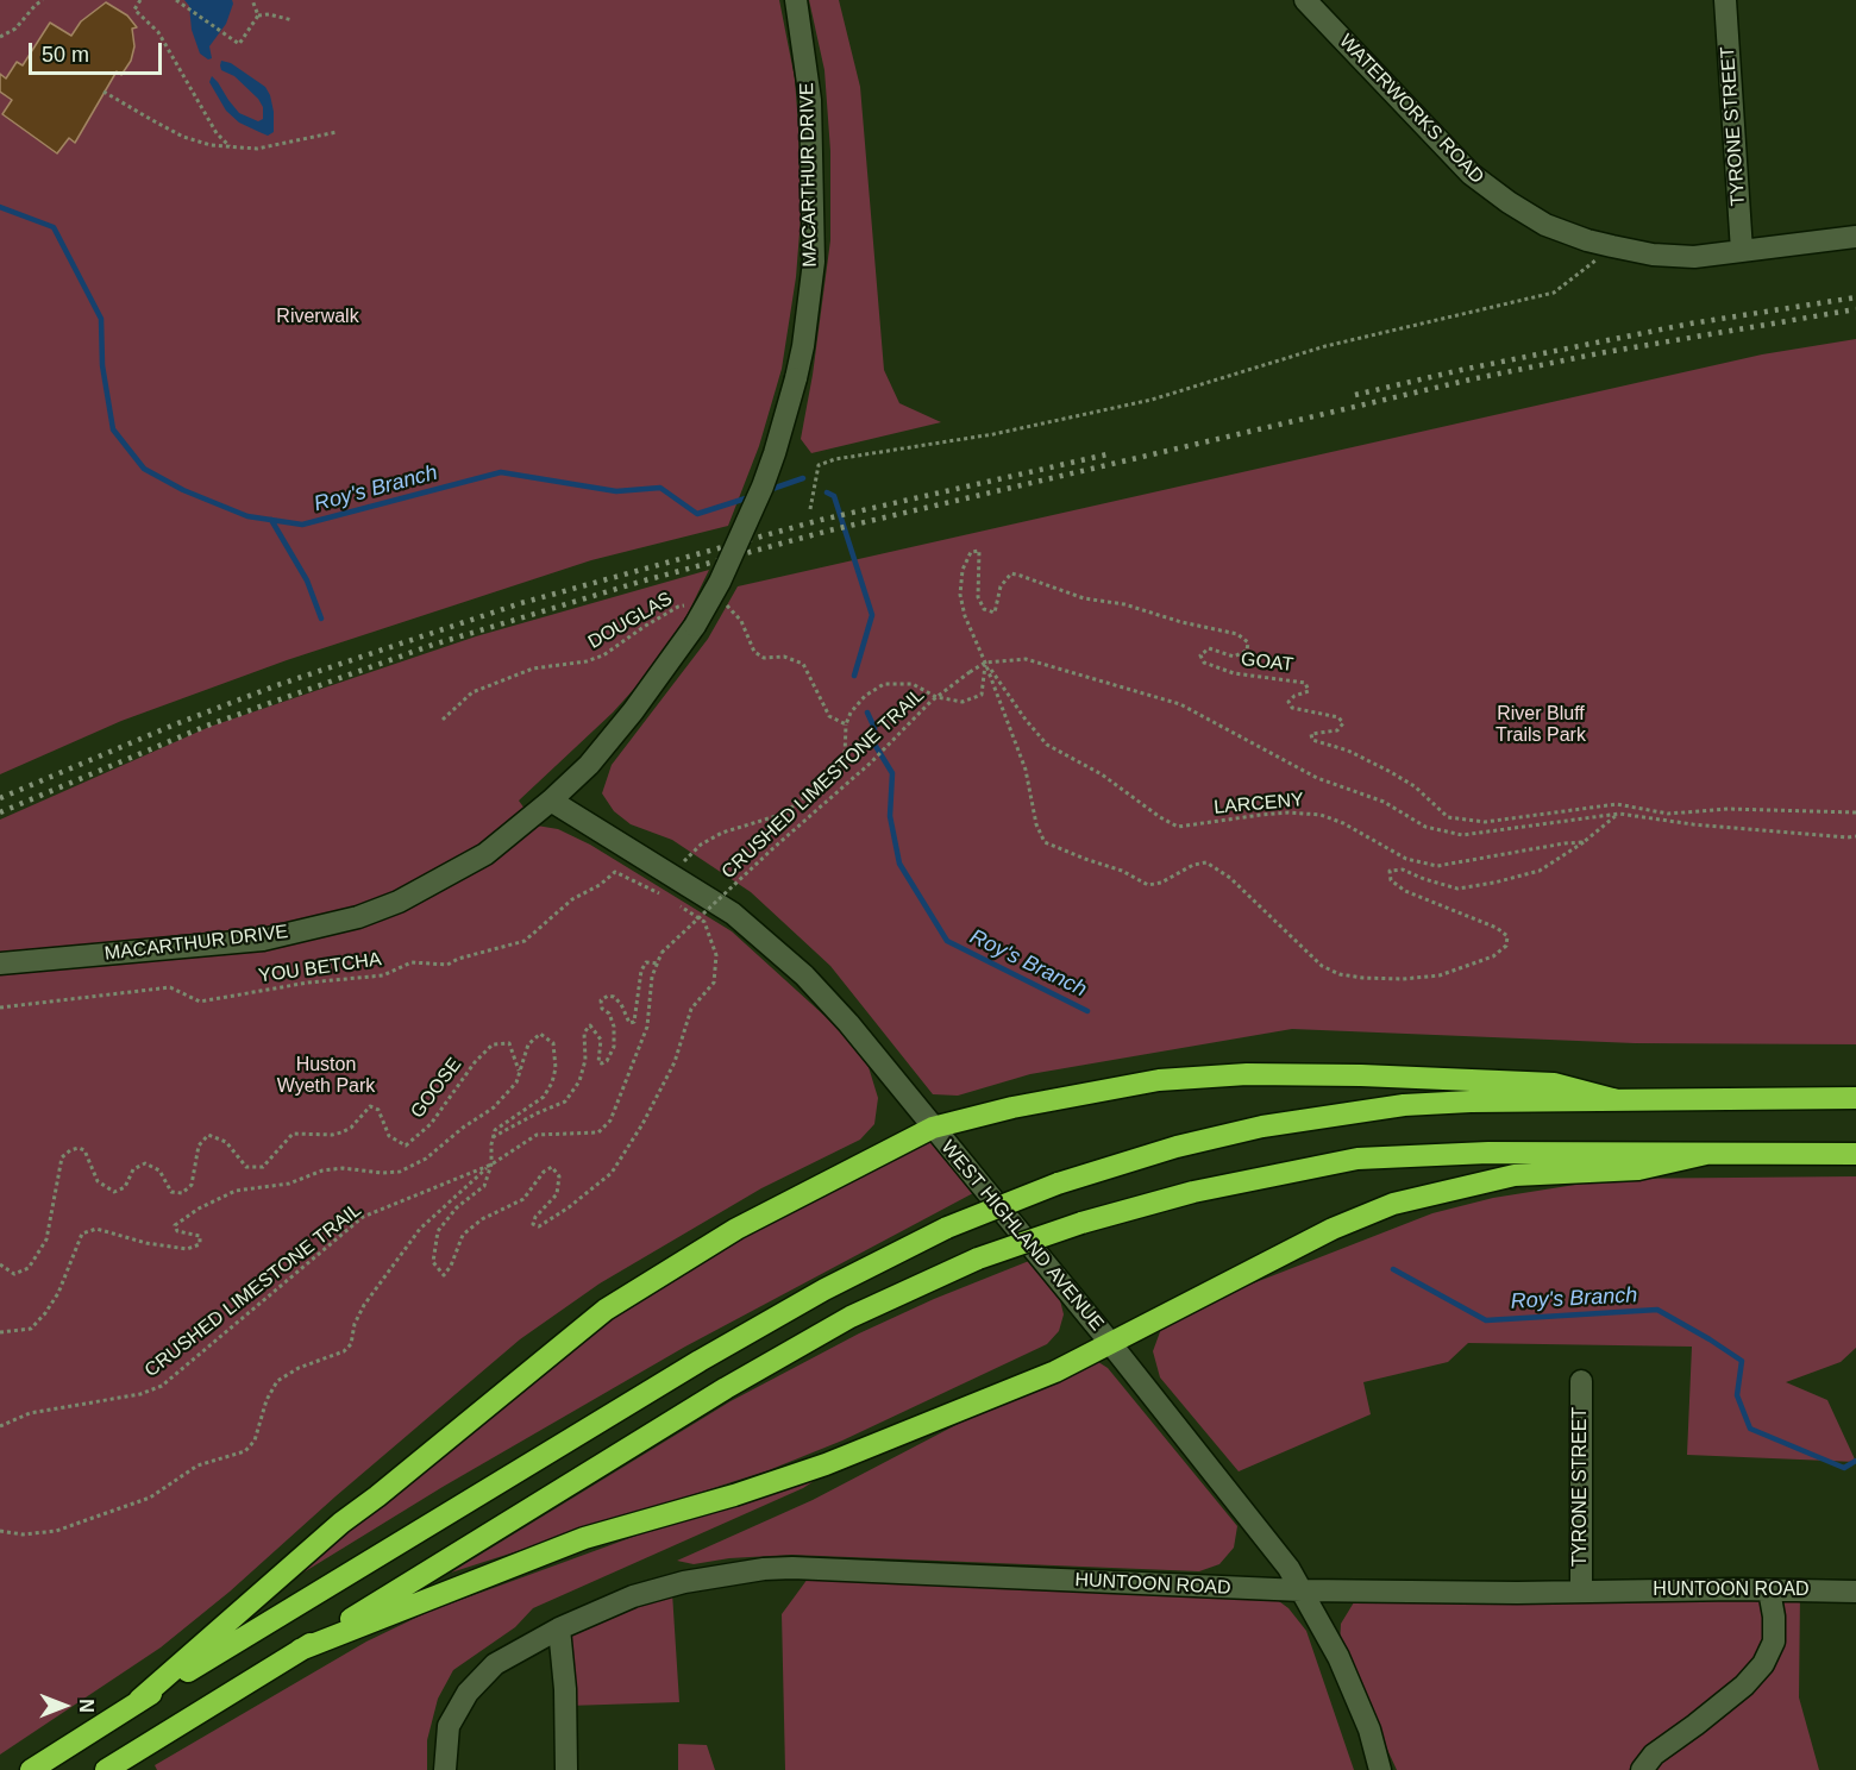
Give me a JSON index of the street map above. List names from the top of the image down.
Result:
{
  "streets": {
    "street": [
      "WATERWORKS ROAD",
      "TYRONE STREET",
      "MACARTHUR DRIVE",
      "WEST HIGHLAND AVENUE",
      "HUNTOON ROAD"
    ],
    "path": [
      "DOUGLAS",
      "GOAT",
      "CRUSHED LIMESTONE TRAIL",
      "LARCENY",
      "YOU BETCHA",
      "GOOSE"
    ]
  },
  "crossings": [
    ["WATERWORKS ROAD", "TYRONE STREET"],
    ["TYRONE STREET", "HUNTOON ROAD"],
    ["MACARTHUR DRIVE", "DOUGLAS"],
    ["MACARTHUR DRIVE", "WEST HIGHLAND AVENUE"],
    ["GOAT", "CRUSHED LIMESTONE TRAIL"],
    ["GOAT", "LARCENY"],
    ["CRUSHED LIMESTONE TRAIL", "LARCENY"],
    ["YOU BETCHA", "WEST HIGHLAND AVENUE"],
    ["WEST HIGHLAND AVENUE", "HUNTOON ROAD"]
  ],
  "water": ["Roy's Branch"],
  "parks": ["Riverwalk", "River Bluff Trails Park", "Huston Wyeth Park"],
  "scale_bar": "50 m",
  "north": "right"
}
